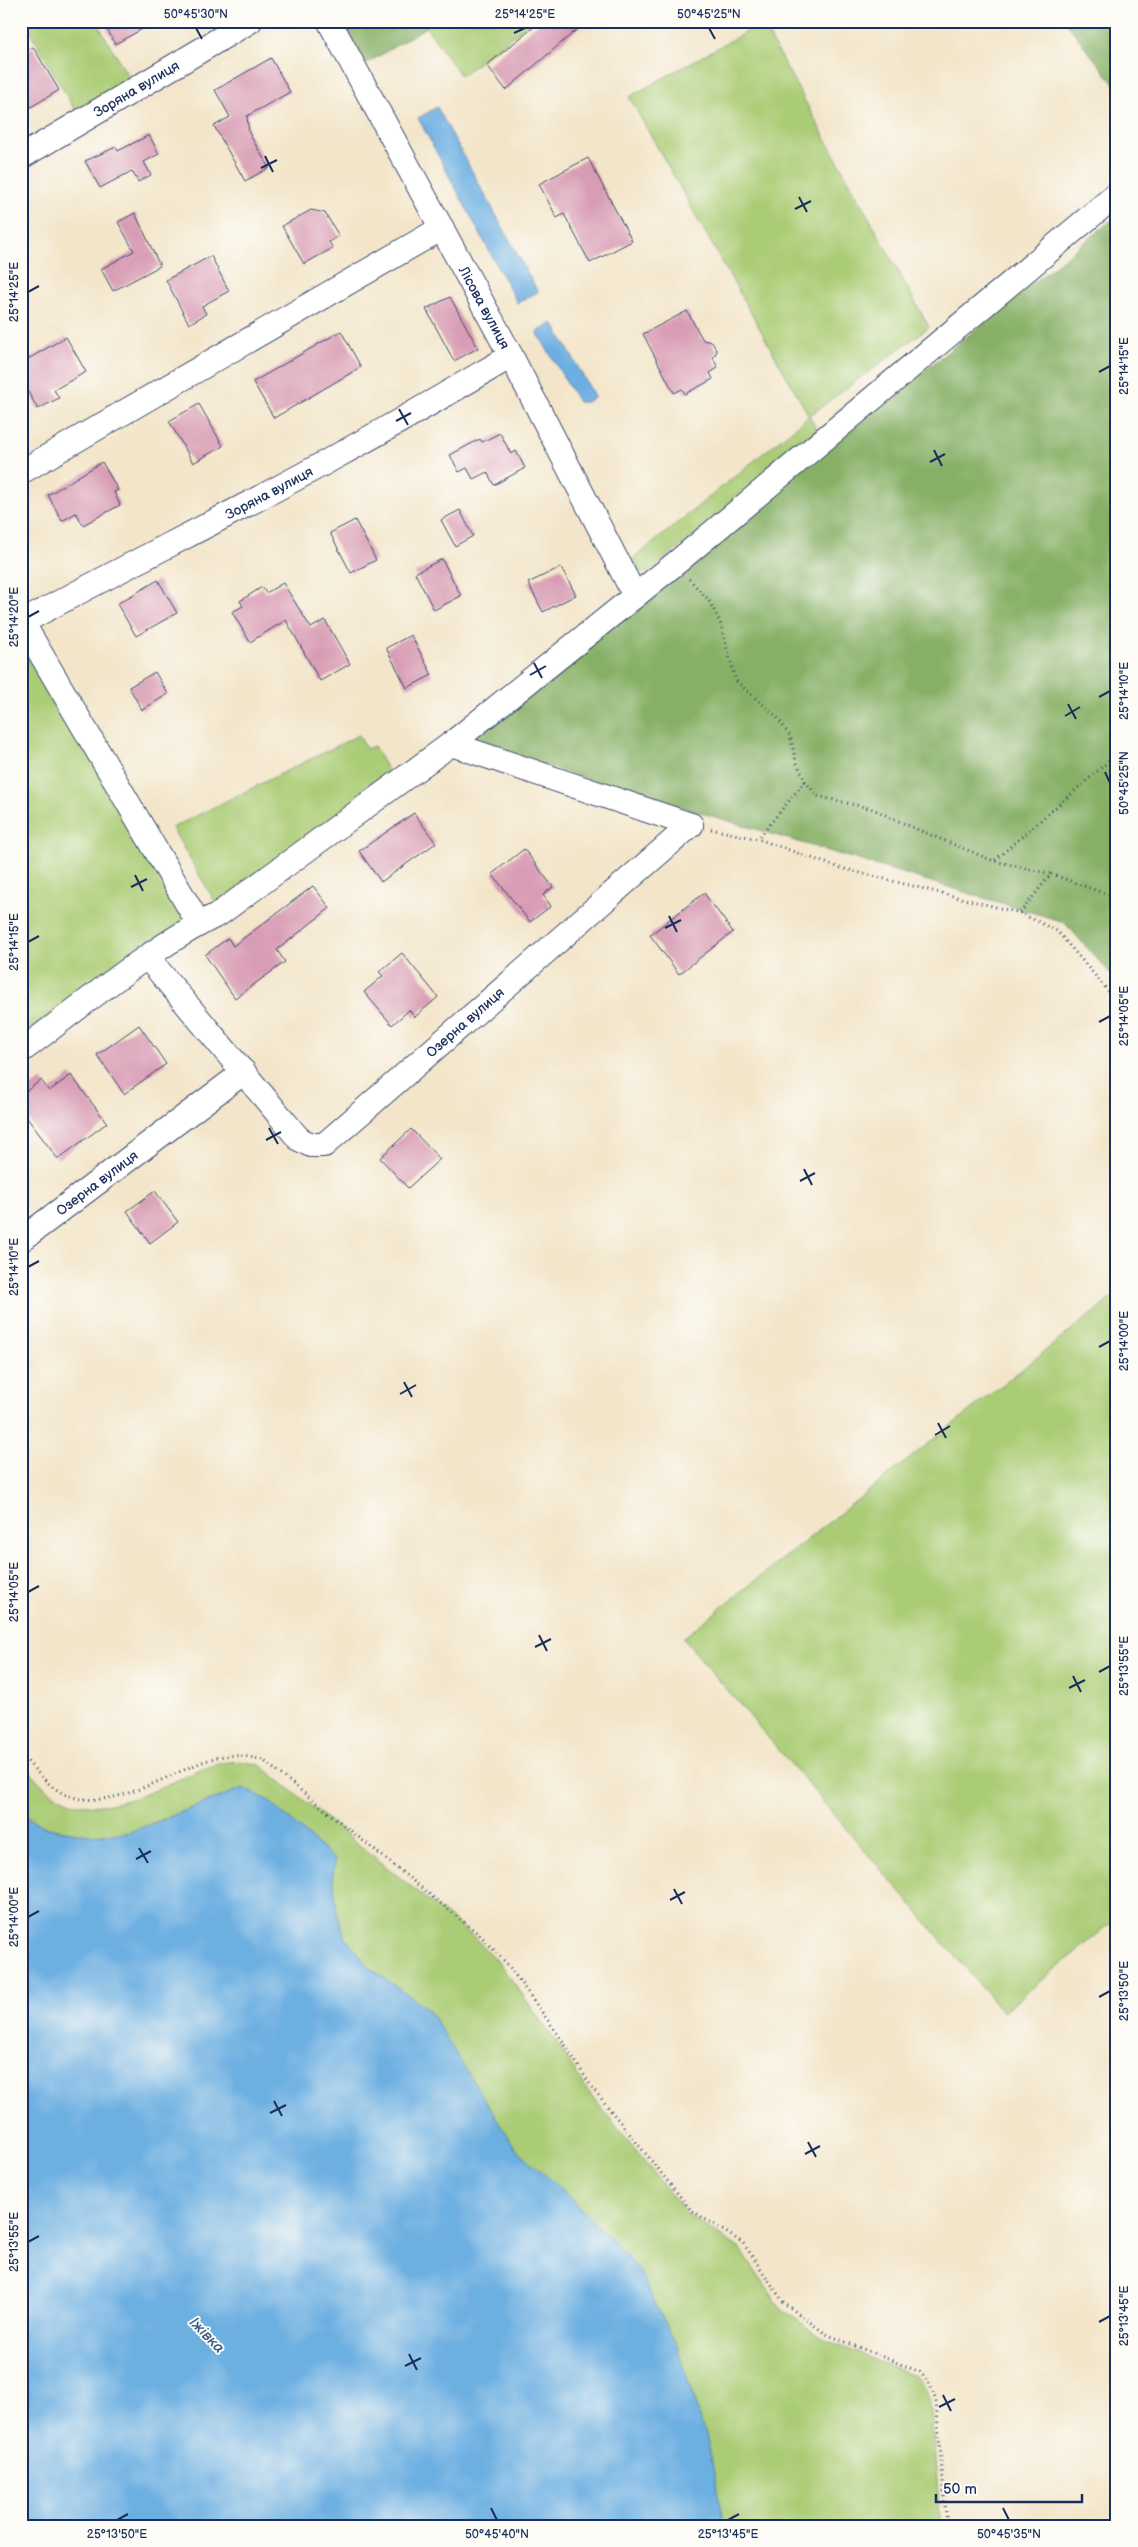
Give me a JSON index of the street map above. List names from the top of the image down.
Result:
{
  "streets": {
    "street": ["Зоряна вулиця", "Лісова вулиця", "Озерна вулиця"]
  },
  "crossings": [
    ["Зоряна вулиця", "Лісова вулиця"]
  ],
  "water": ["Іжівка"],
  "scale_bar": "50 m",
  "coordinates": [
    "50°45'30\"N",
    "25°14'25\"E",
    "50°45'25\"N",
    "25°14'15\"E",
    "25°14'20\"E",
    "25°14'10\"E",
    "25°14'05\"E",
    "25°14'00\"E",
    "25°13'55\"E",
    "25°13'50\"E",
    "25°13'45\"E",
    "50°45'40\"N",
    "50°45'35\"N"
  ]
}
